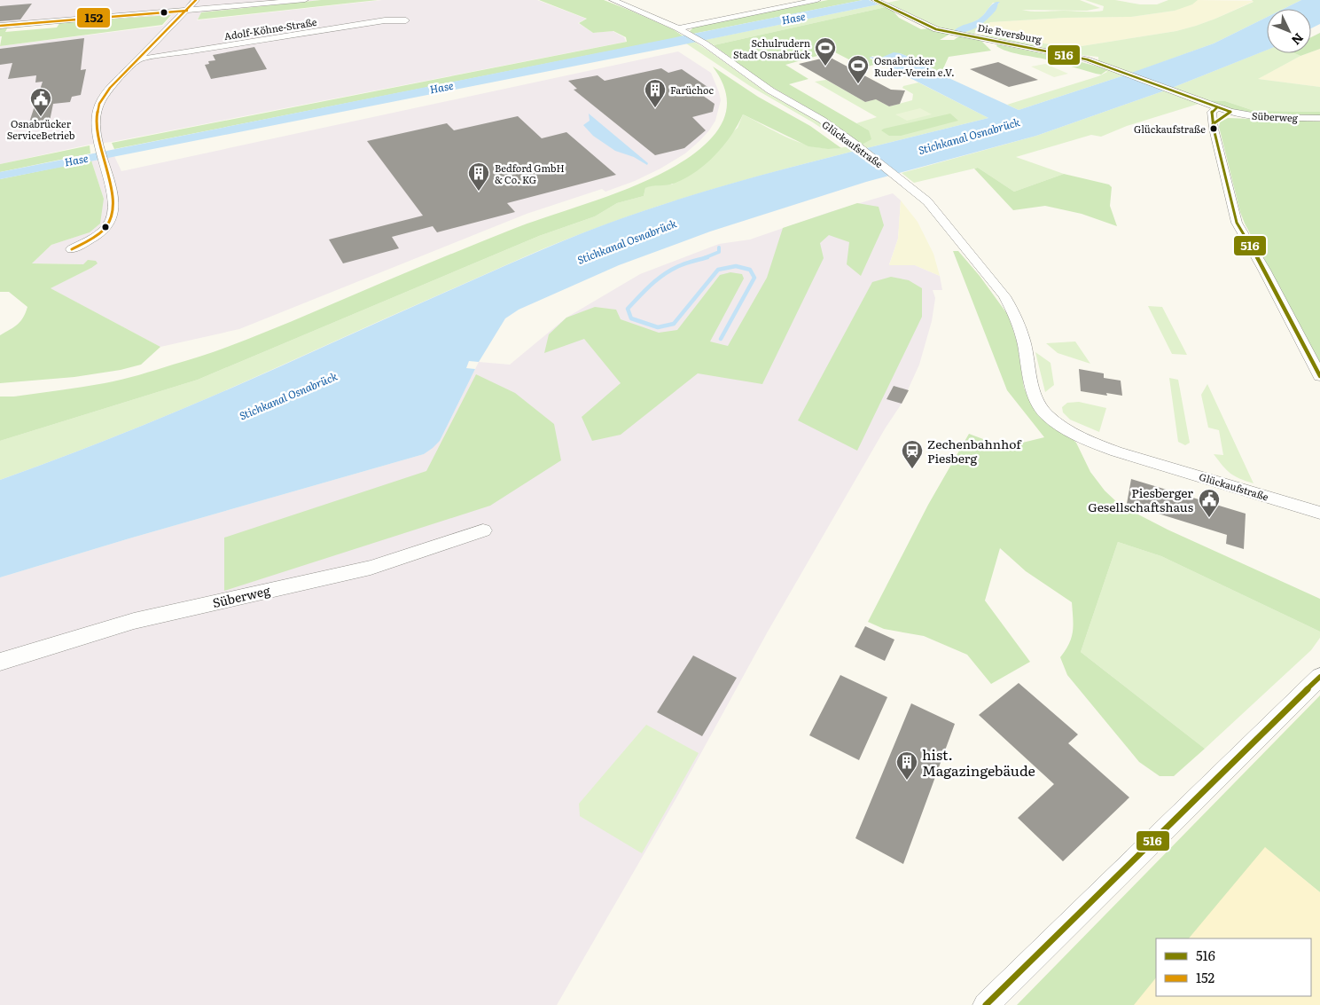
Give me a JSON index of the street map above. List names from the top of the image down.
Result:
{
  "streets": {
    "street": [
      "Adolf-Köhne-Straße",
      "Die Eversburg",
      "Süberweg",
      "Glückaufstraße"
    ]
  },
  "crossings": [
    ["Die Eversburg", "Süberweg"]
  ],
  "water": ["Hase", "Stichkanal Osnabrück"],
  "places": {
    "sports": ["Schulrudern Stadt Osnabrück", "Osnabrücker Ruder-Verein e.V."],
    "building": ["Farüchoc", "Bedford GmbH & Co. KG", "hist. Magazingebäude"],
    "public building": ["Osnabrücker ServiceBetrieb", "Piesberger Gesellschaftshaus"],
    "other": ["Glückaufstraße"],
    "station": ["Zechenbahnhof Piesberg"]
  },
  "lines": ["transit line 516", "transit line 152"],
  "legend": ["516", "152"],
  "north": "bottom right"
}
